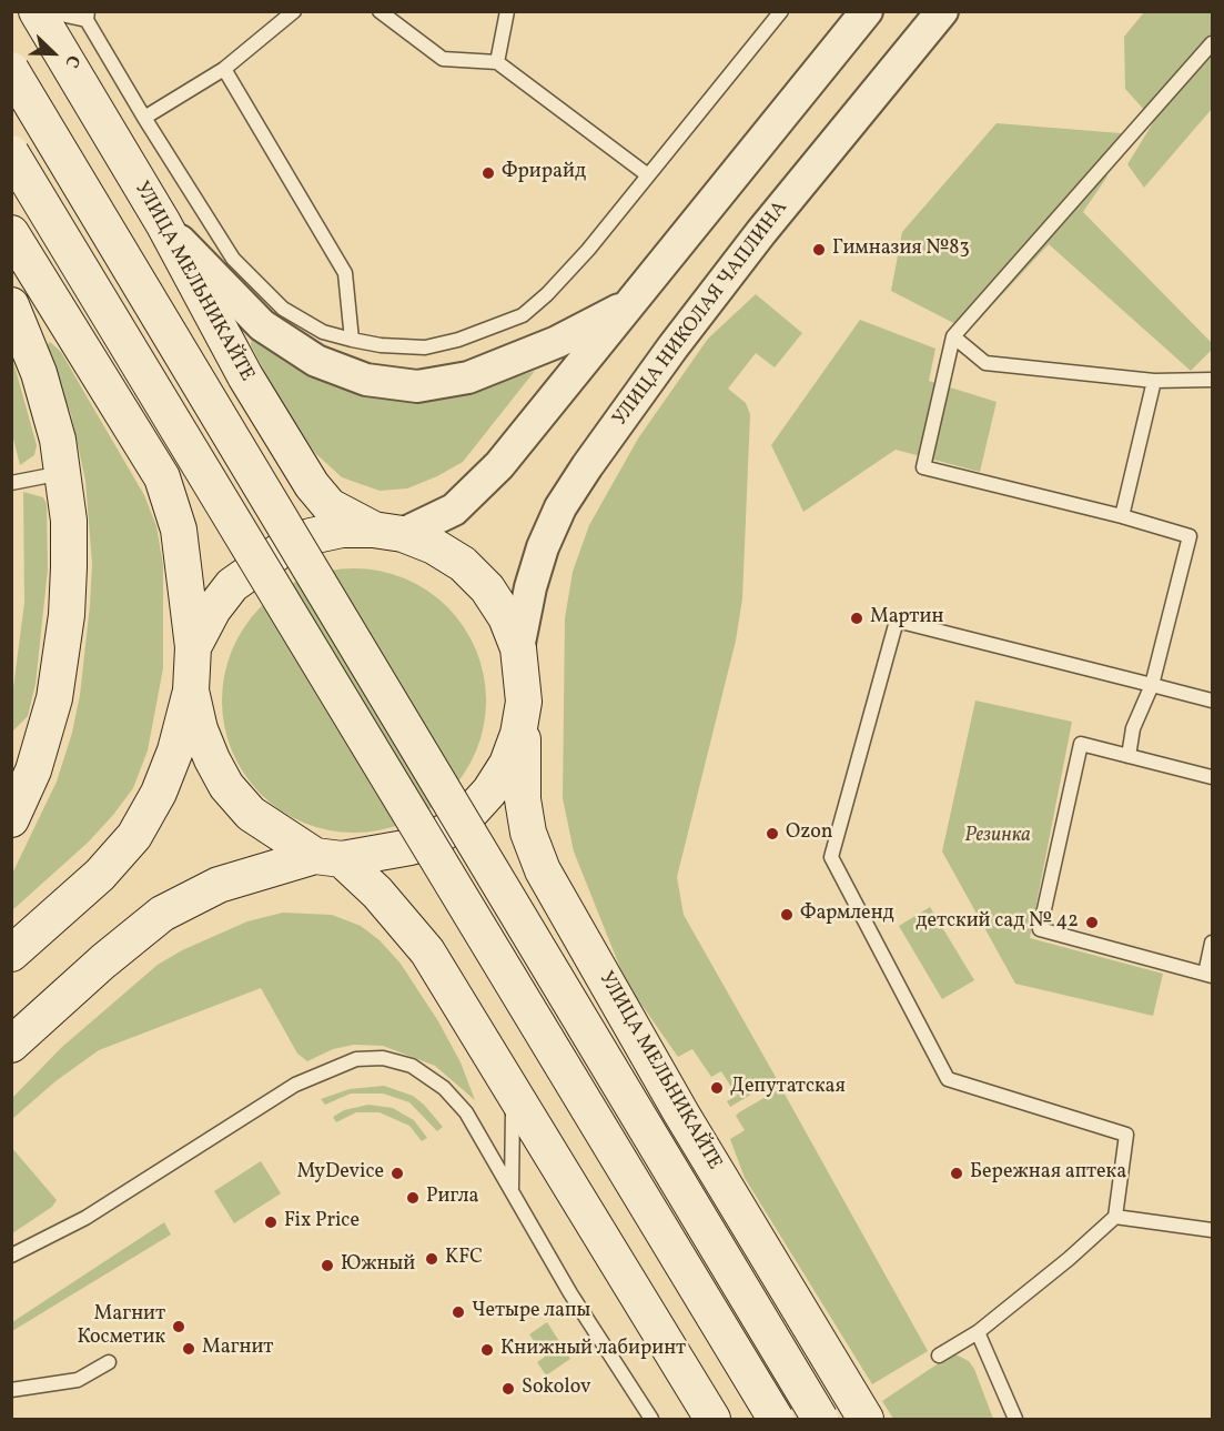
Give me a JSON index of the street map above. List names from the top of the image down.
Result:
{
  "streets": {
    "main road": ["УЛИЦА МЕЛЬНИКАЙТЕ"],
    "street": ["УЛИЦА НИКОЛАЯ ЧАПЛИНА"]
  },
  "crossings": [
    ["УЛИЦА МЕЛЬНИКАЙТЕ", "УЛИЦА НИКОЛАЯ ЧАПЛИНА"]
  ],
  "parks": ["Резинка"],
  "places": [
    "Фрирайд",
    "Гимназия №83",
    "Мартин",
    "Ozon",
    "Фармленд",
    "детский сад № 42",
    "Депутатская",
    "MyDevice",
    "Бережная аптека",
    "Ригла",
    "Fix Price",
    "KFC",
    "Южный",
    "Четыре лапы",
    "Магнит Косметик",
    "Магнит",
    "Книжный лабиринт",
    "Sokolov"
  ],
  "north": "bottom right"
}
